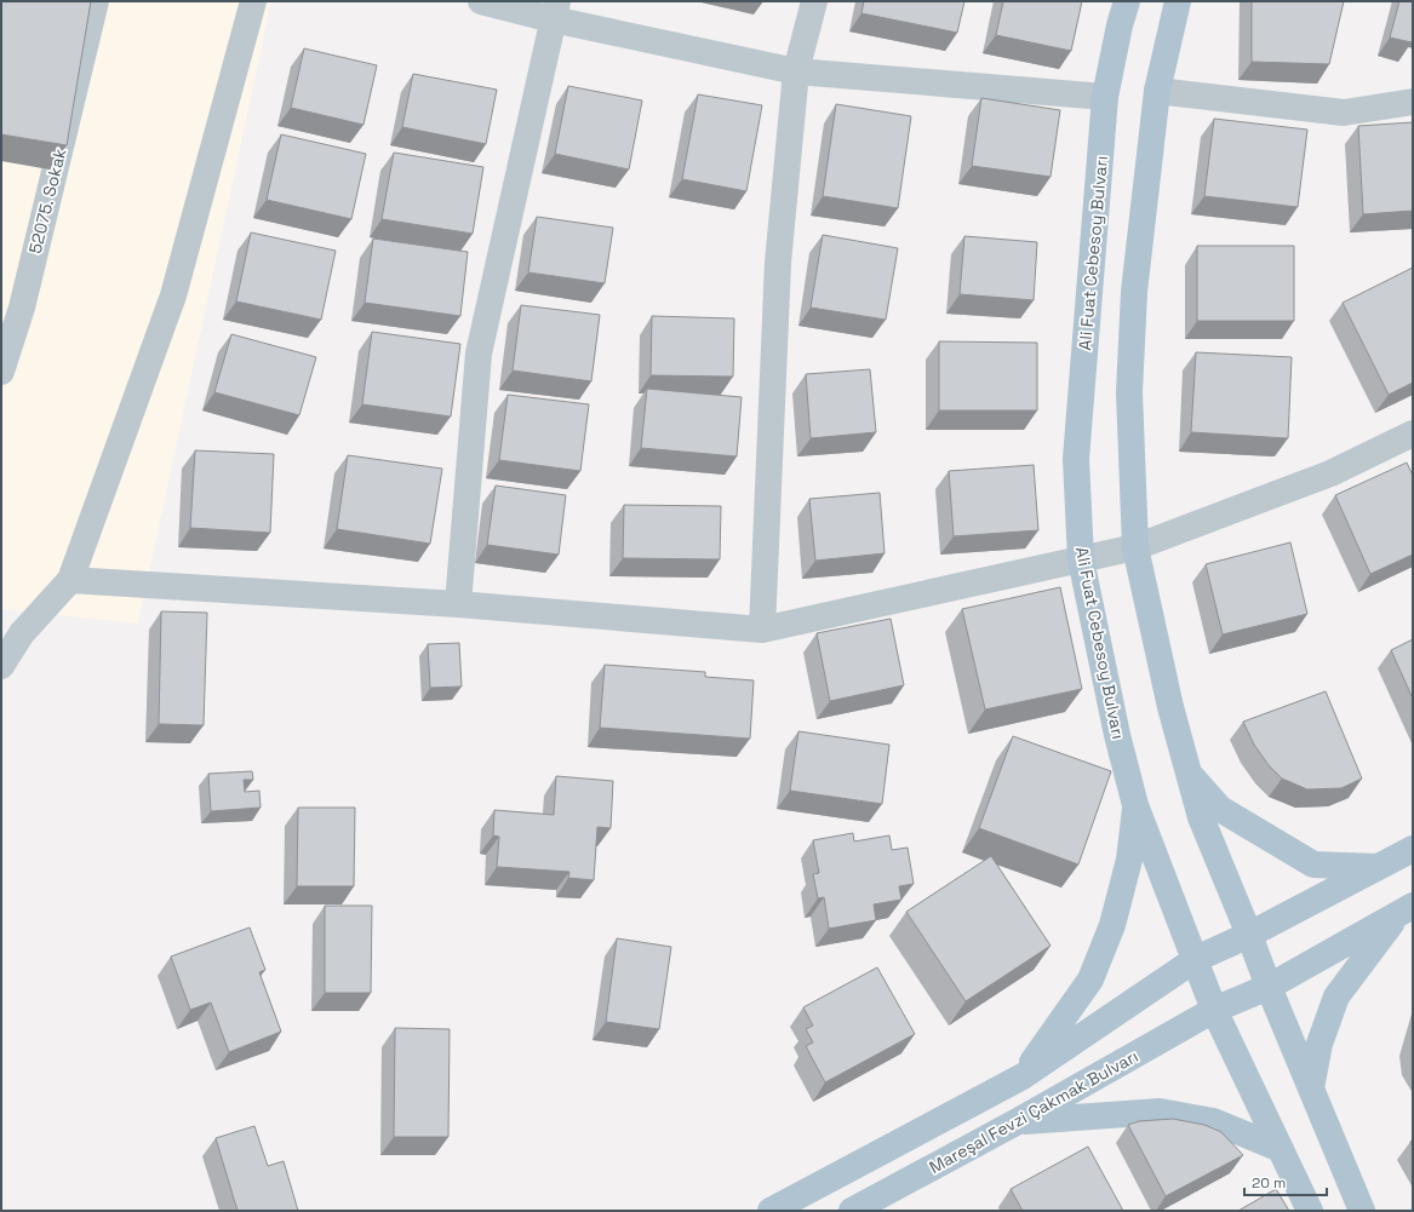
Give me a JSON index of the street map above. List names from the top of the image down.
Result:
{
  "streets": {
    "main road": ["Ali Fuat Cebesoy Bulvarı", "Mareşal Fevzi Çakmak Bulvarı"],
    "street": ["52075. Sokak"]
  },
  "crossings": [
    ["Ali Fuat Cebesoy Bulvarı", "Mareşal Fevzi Çakmak Bulvarı"]
  ],
  "scale_bar": "20 m"
}
